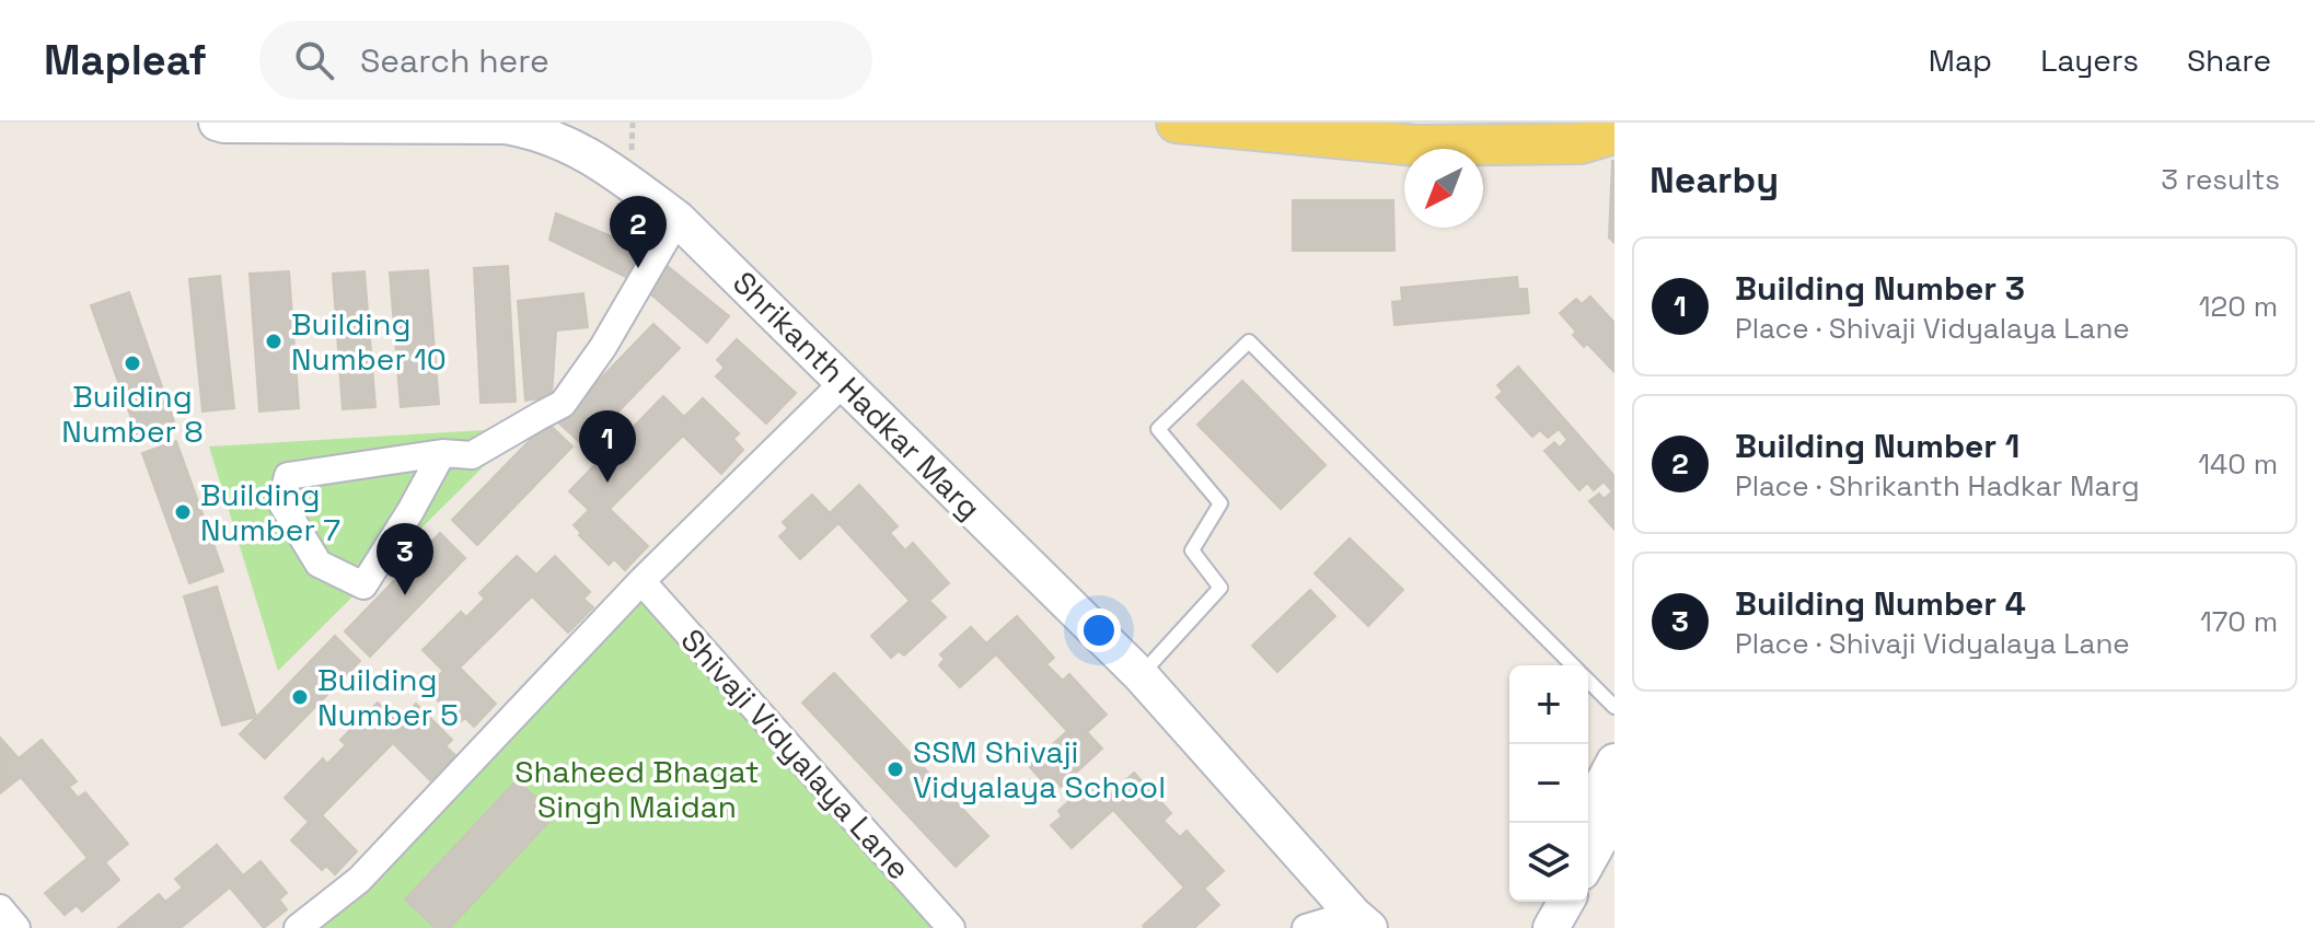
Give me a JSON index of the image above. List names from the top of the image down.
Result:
{
  "streets": {
    "main road": ["Shrikanth Hadkar Marg"],
    "street": ["Shivaji Vidyalaya Lane"]
  },
  "parks": ["Shaheed Bhagat Singh Maidan"],
  "places": [
    "Building Number 10",
    "Building Number 8",
    "Building Number 7",
    "Building Number 5",
    "SSM Shivaji Vidyalaya School"
  ],
  "north": "bottom left",
  "page": {
    "header": "Mapleaf",
    "search": "Search here",
    "nav": ["Map", "Layers", "Share"],
    "heading": ["Nearby", "3 results"],
    "pins": ["2", "1", "3"],
    "list": [
      {
        "mark": "1",
        "name": "Building Number 3",
        "note": "Place · Shivaji Vidyalaya Lane",
        "value": "120 m"
      },
      {
        "mark": "2",
        "name": "Building Number 1",
        "note": "Place · Shrikanth Hadkar Marg",
        "value": "140 m"
      },
      {
        "mark": "3",
        "name": "Building Number 4",
        "note": "Place · Shivaji Vidyalaya Lane",
        "value": "170 m"
      }
    ],
    "map_buttons": ["+", "−"]
  }
}
